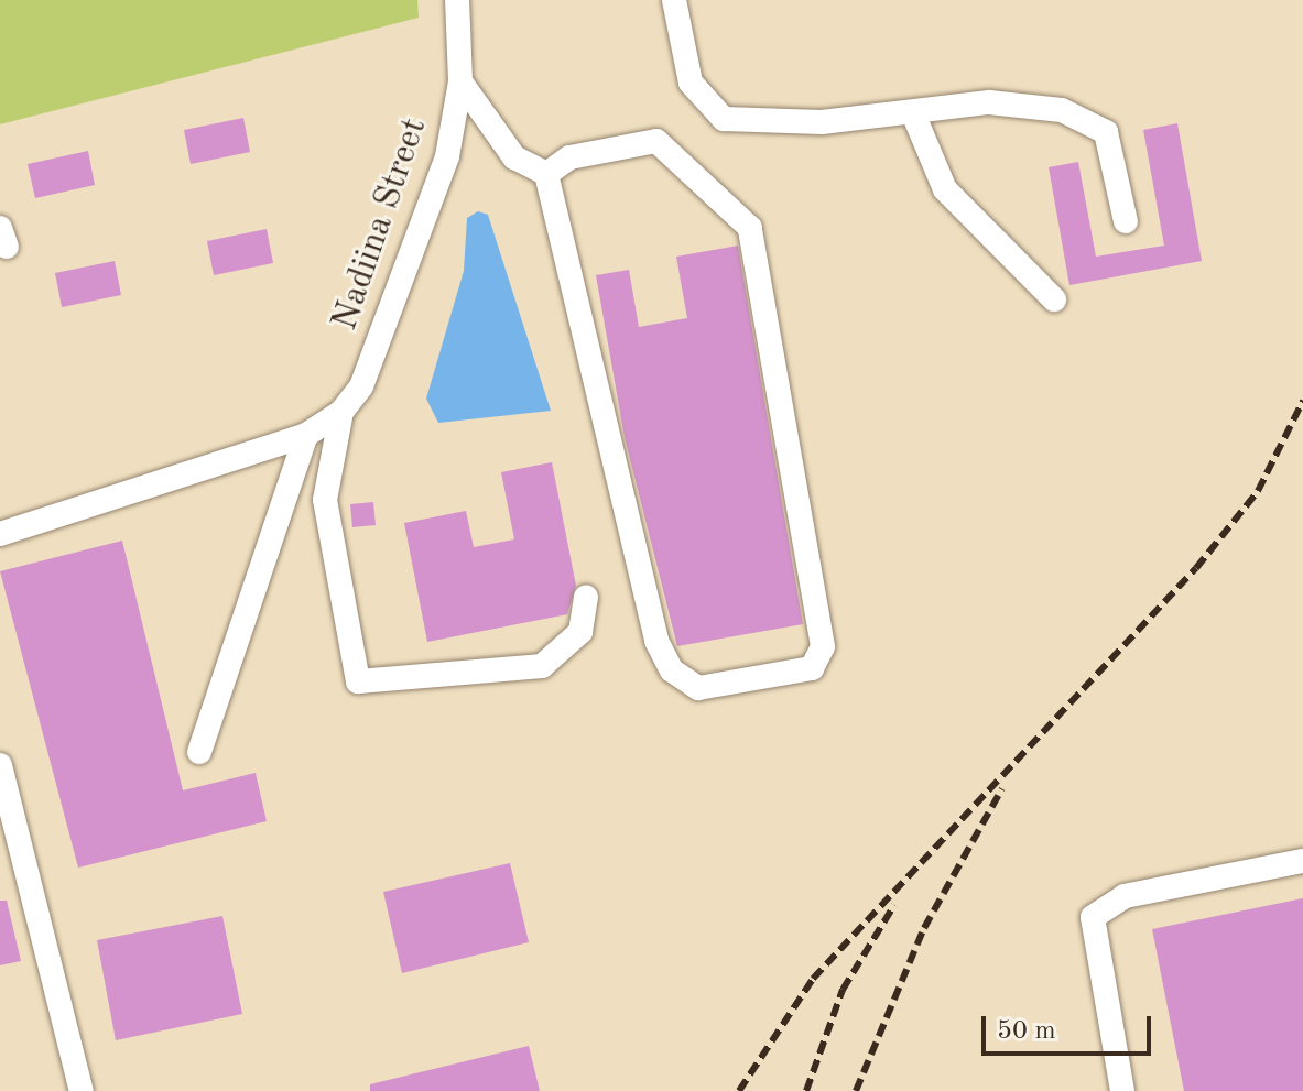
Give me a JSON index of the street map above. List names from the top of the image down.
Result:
{
  "streets": {
    "street": ["Nadiina Street"]
  },
  "scale_bar": "50 m"
}
